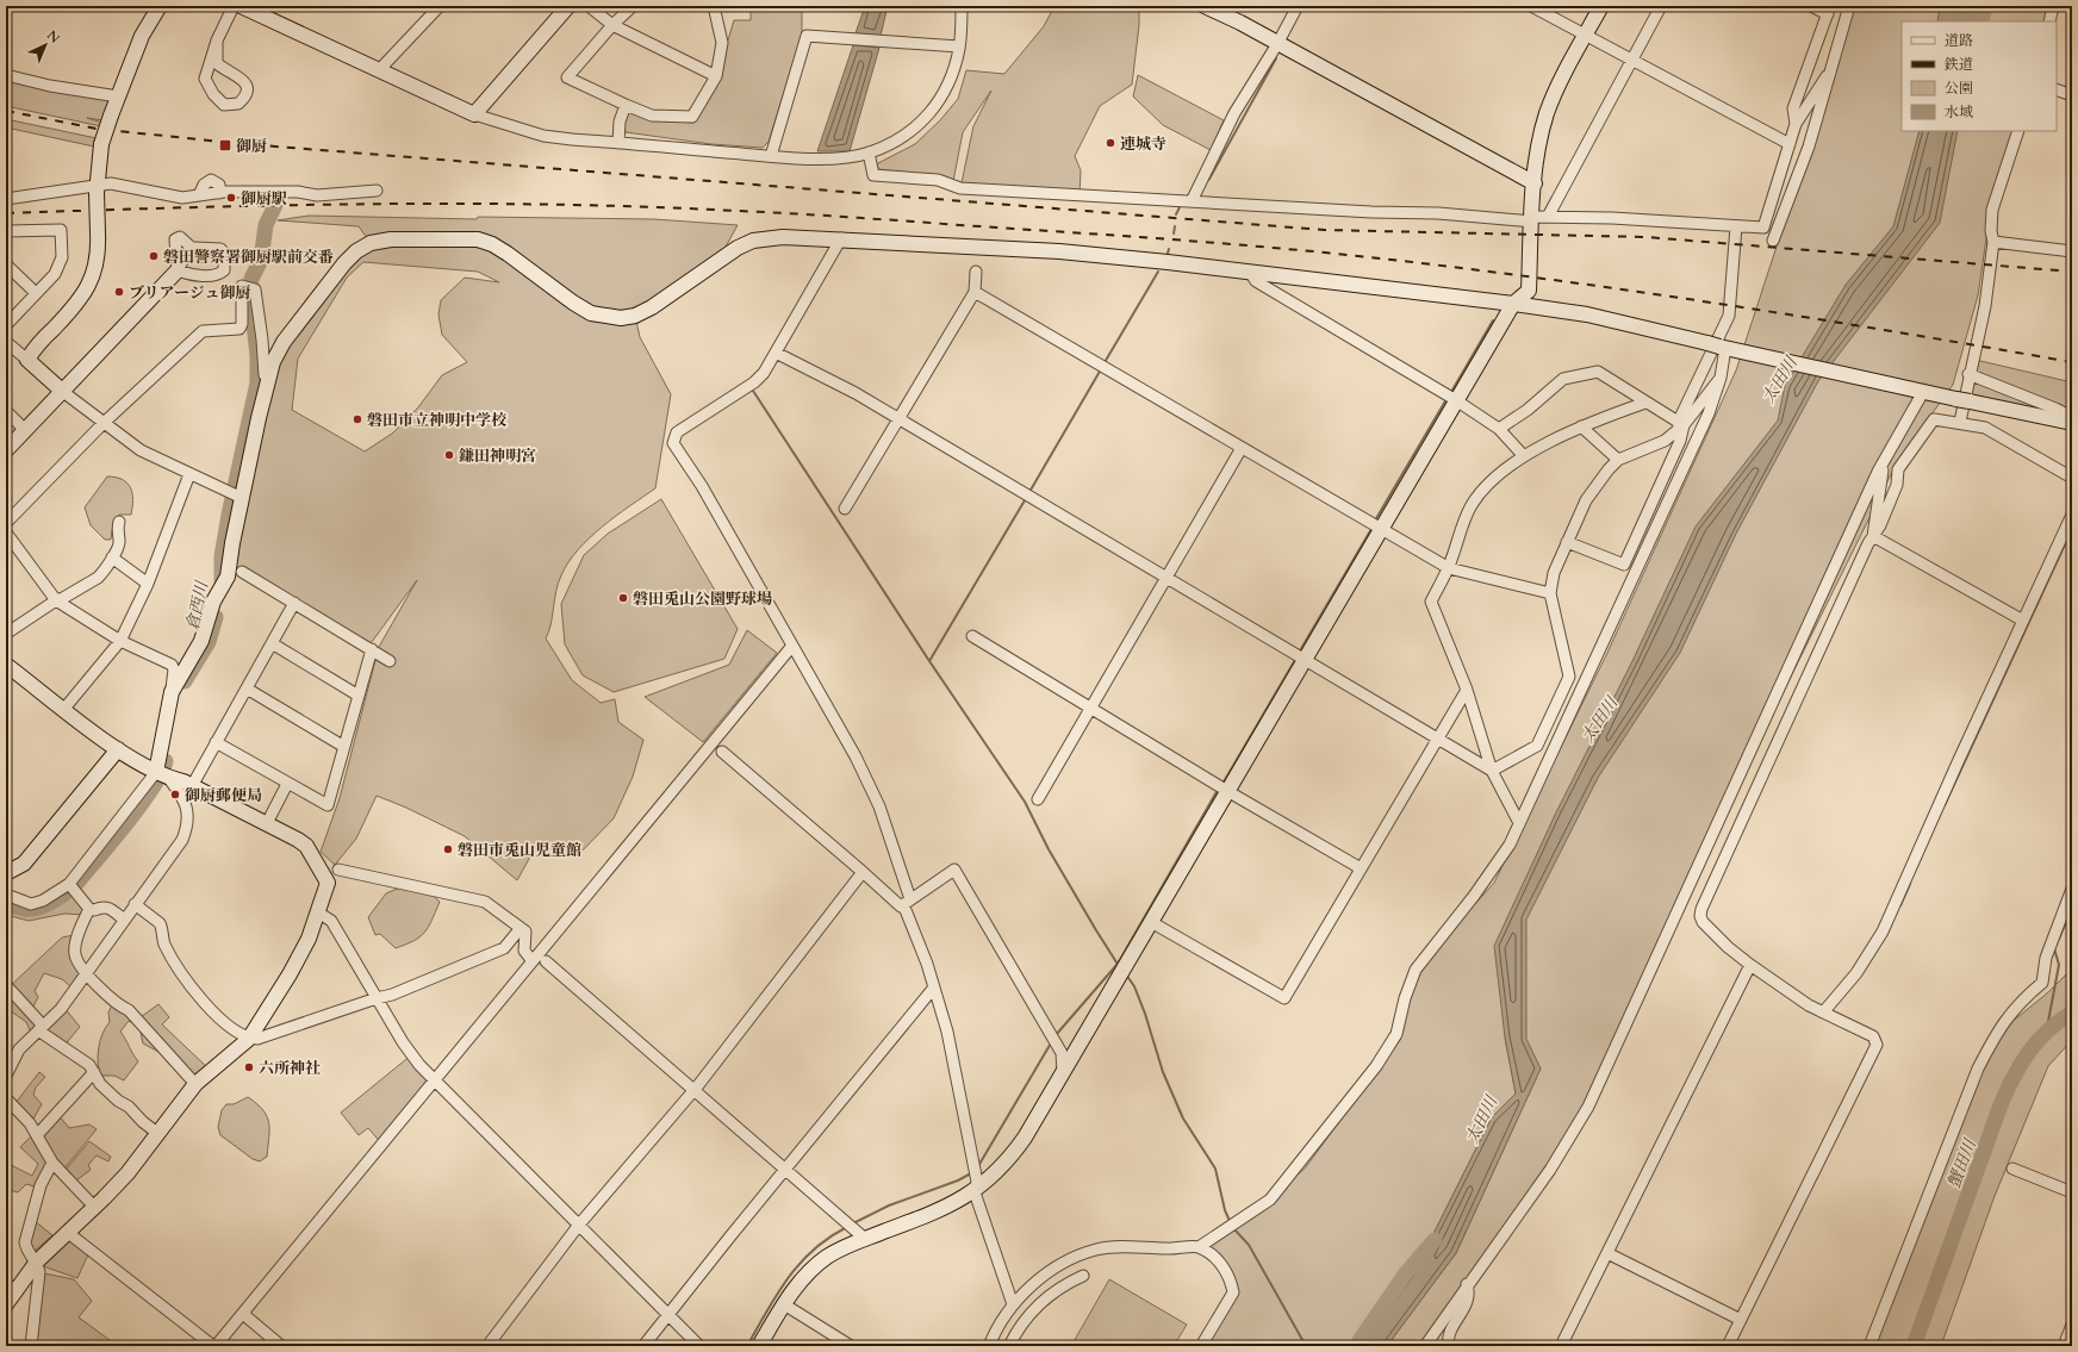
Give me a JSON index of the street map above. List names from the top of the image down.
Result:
{
  "water": ["太田川", "倉西川", "蟹田川"],
  "places": {
    "other": [
      "連城寺",
      "御厨駅",
      "磐田警察署御厨駅前交番",
      "ブリアージュ御厨",
      "磐田市立神明中学校",
      "鎌田神明宮",
      "磐田兎山公園野球場",
      "御厨郵便局",
      "磐田市兎山児童館",
      "六所神社"
    ],
    "transit": ["御厨"]
  },
  "legend": [
    "道路",
    "鉄道",
    "公園",
    "水域"
  ],
  "north": "top right"
}
